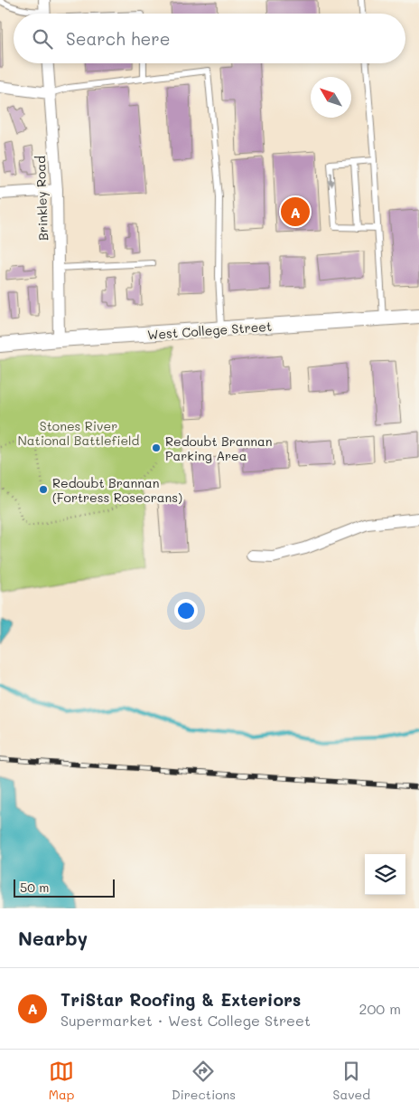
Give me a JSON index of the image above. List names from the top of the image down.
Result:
{
  "streets": {
    "street": ["Brinkley Road", "West College Street"]
  },
  "crossings": [
    ["Brinkley Road", "West College Street"]
  ],
  "parks": ["Stones River National Battlefield"],
  "places": ["Redoubt Brannan Parking Area", "Redoubt Brannan (Fortress Rosecrans)"],
  "scale_bar": "50 m",
  "north": "top left",
  "page": {
    "search": "Search here",
    "pins": "A",
    "scale": "50 m",
    "heading": "Nearby",
    "list": [
      {
        "mark": "A",
        "name": "TriStar Roofing & Exteriors",
        "note": "Supermarket · West College Street",
        "value": "200 m"
      }
    ],
    "nav": ["Map", "Directions", "Saved"]
  }
}
